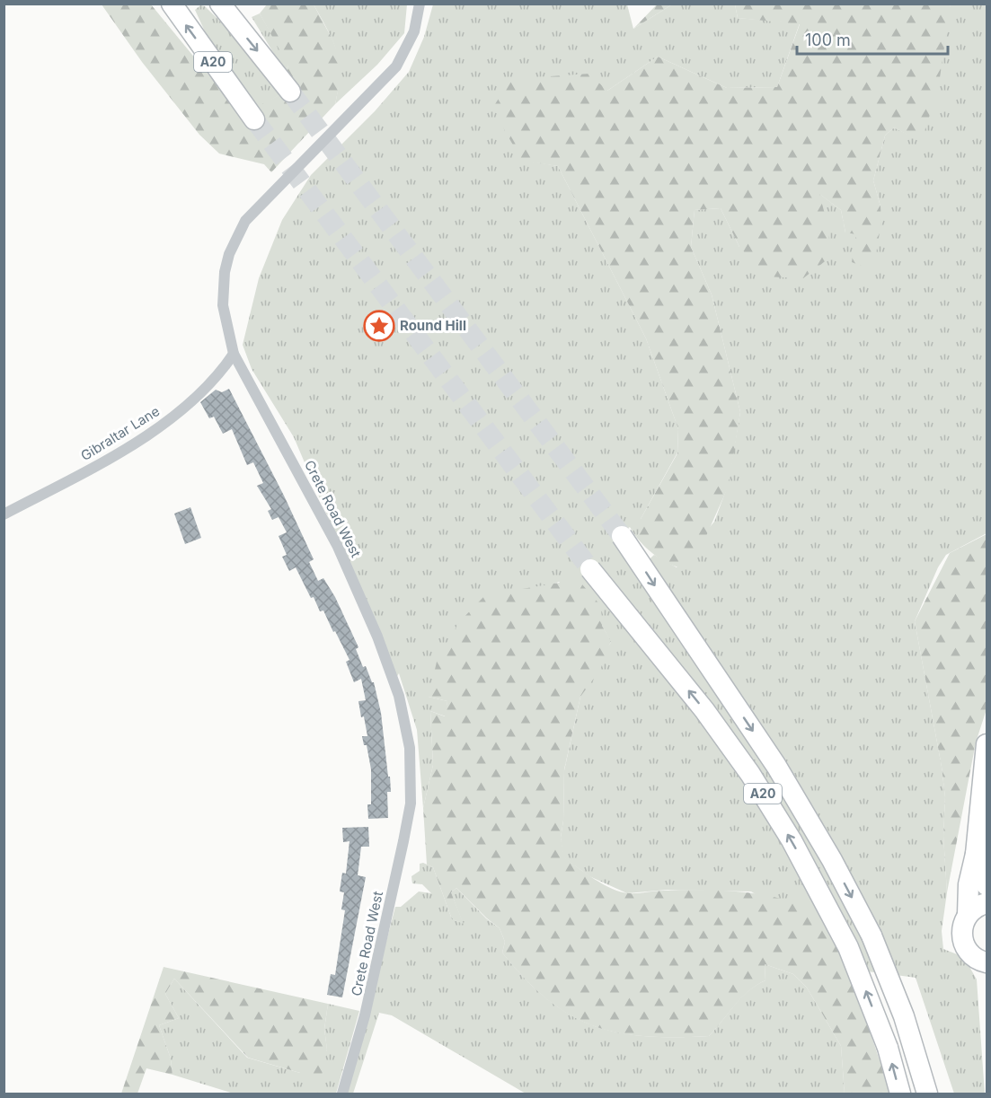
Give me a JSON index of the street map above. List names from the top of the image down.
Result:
{
  "streets": {
    "highway": ["A20"],
    "street": ["Gibraltar Lane", "Crete Road West"]
  },
  "crossings": [
    ["Gibraltar Lane", "Crete Road West"]
  ],
  "places": {
    "place": ["Round Hill"]
  },
  "scale_bar": "100 m"
}
